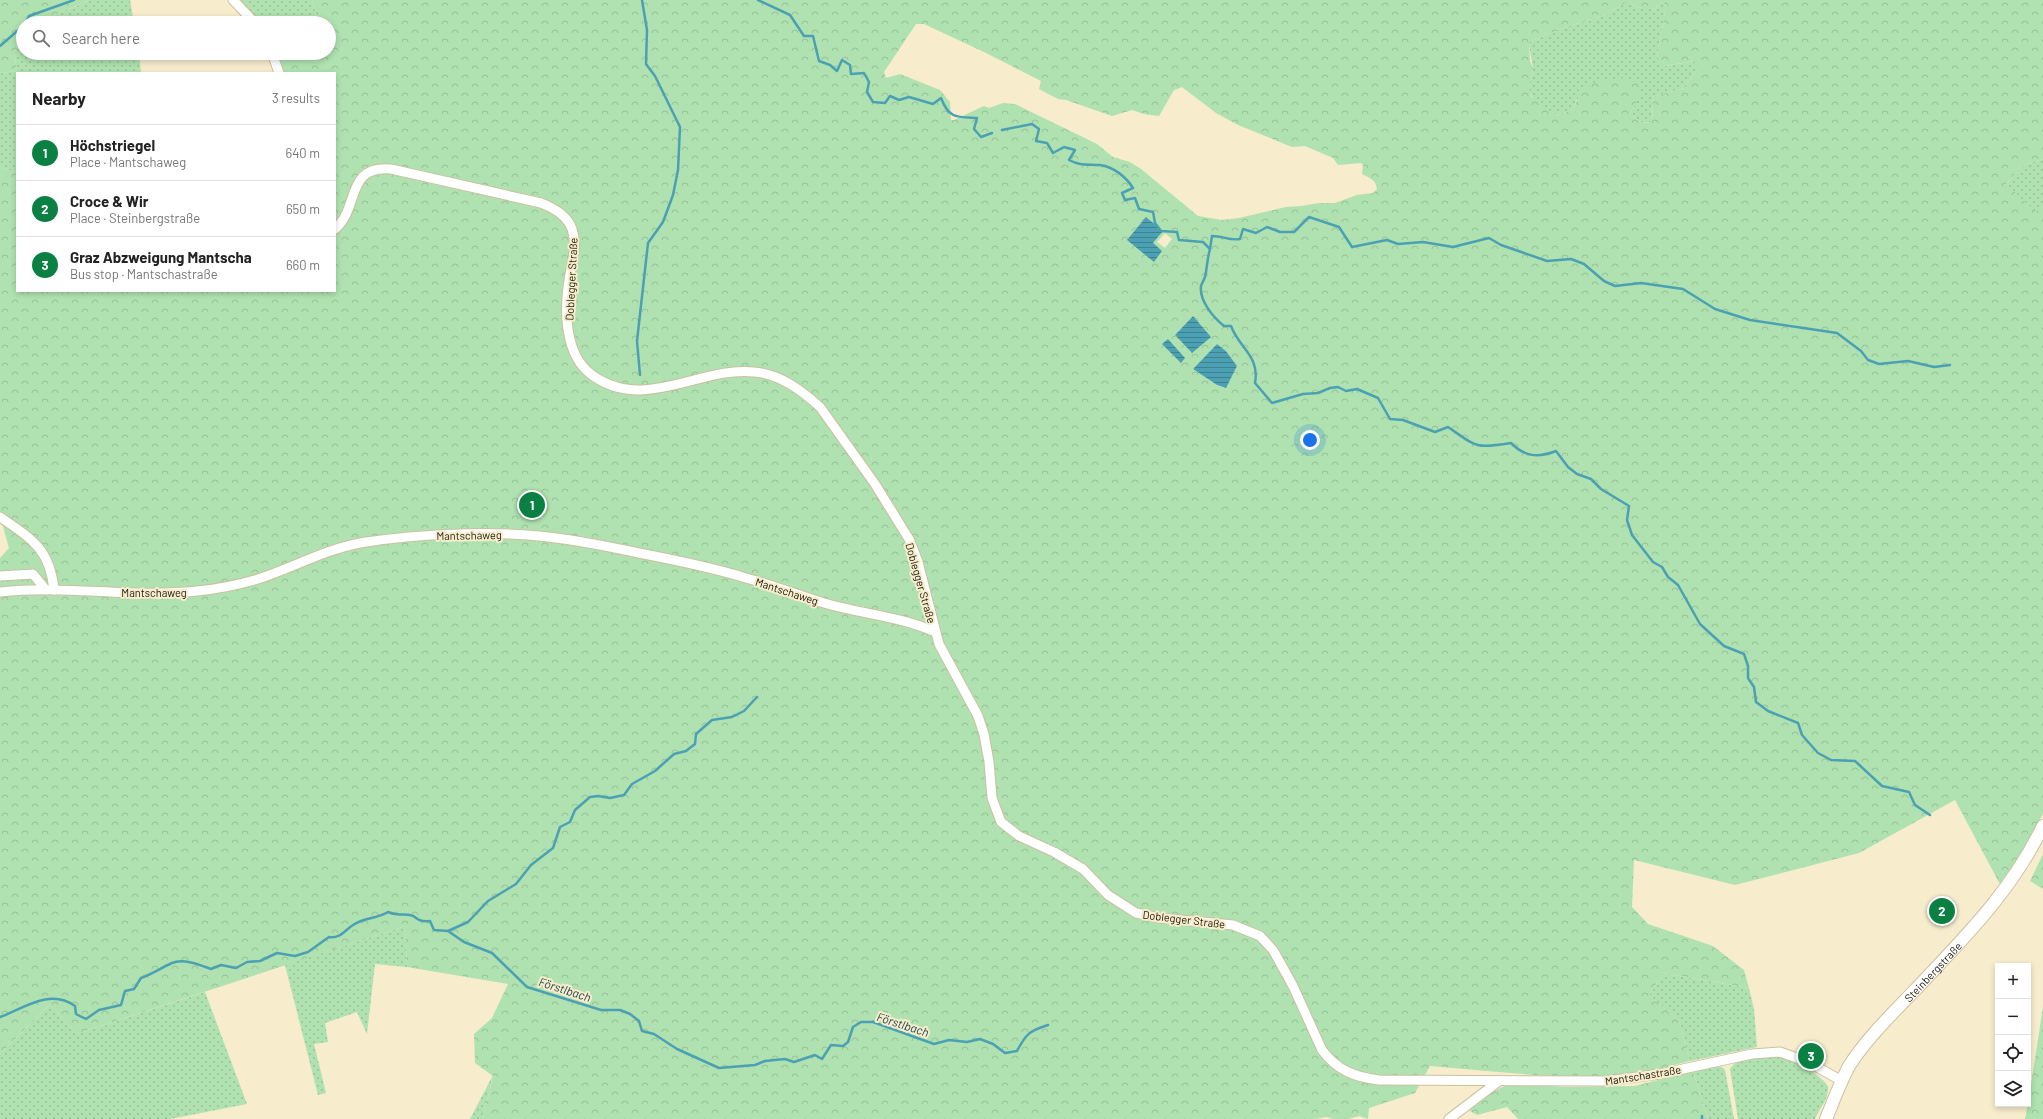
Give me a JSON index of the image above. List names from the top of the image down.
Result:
{
  "streets": {
    "main road": ["Steinbergstraße"],
    "street": ["Doblegger Straße", "Mantschaweg", "Mantschastraße"]
  },
  "crossings": [
    ["Doblegger Straße", "Mantschaweg"],
    ["Doblegger Straße", "Mantschastraße"],
    ["Steinbergstraße", "Mantschastraße"]
  ],
  "water": ["Förstlbach"],
  "page": {
    "search": "Search here",
    "heading": ["Nearby", "3 results"],
    "list": [
      {
        "mark": "1",
        "name": "Höchstriegel",
        "note": "Place · Mantschaweg",
        "value": "640 m"
      },
      {
        "mark": "2",
        "name": "Croce & Wir",
        "note": "Place · Steinbergstraße",
        "value": "650 m"
      },
      {
        "mark": "3",
        "name": "Graz Abzweigung Mantscha",
        "note": "Bus stop · Mantschastraße",
        "value": "660 m"
      }
    ],
    "pins": ["1", "2", "3"],
    "map_buttons": ["+", "−"]
  }
}
